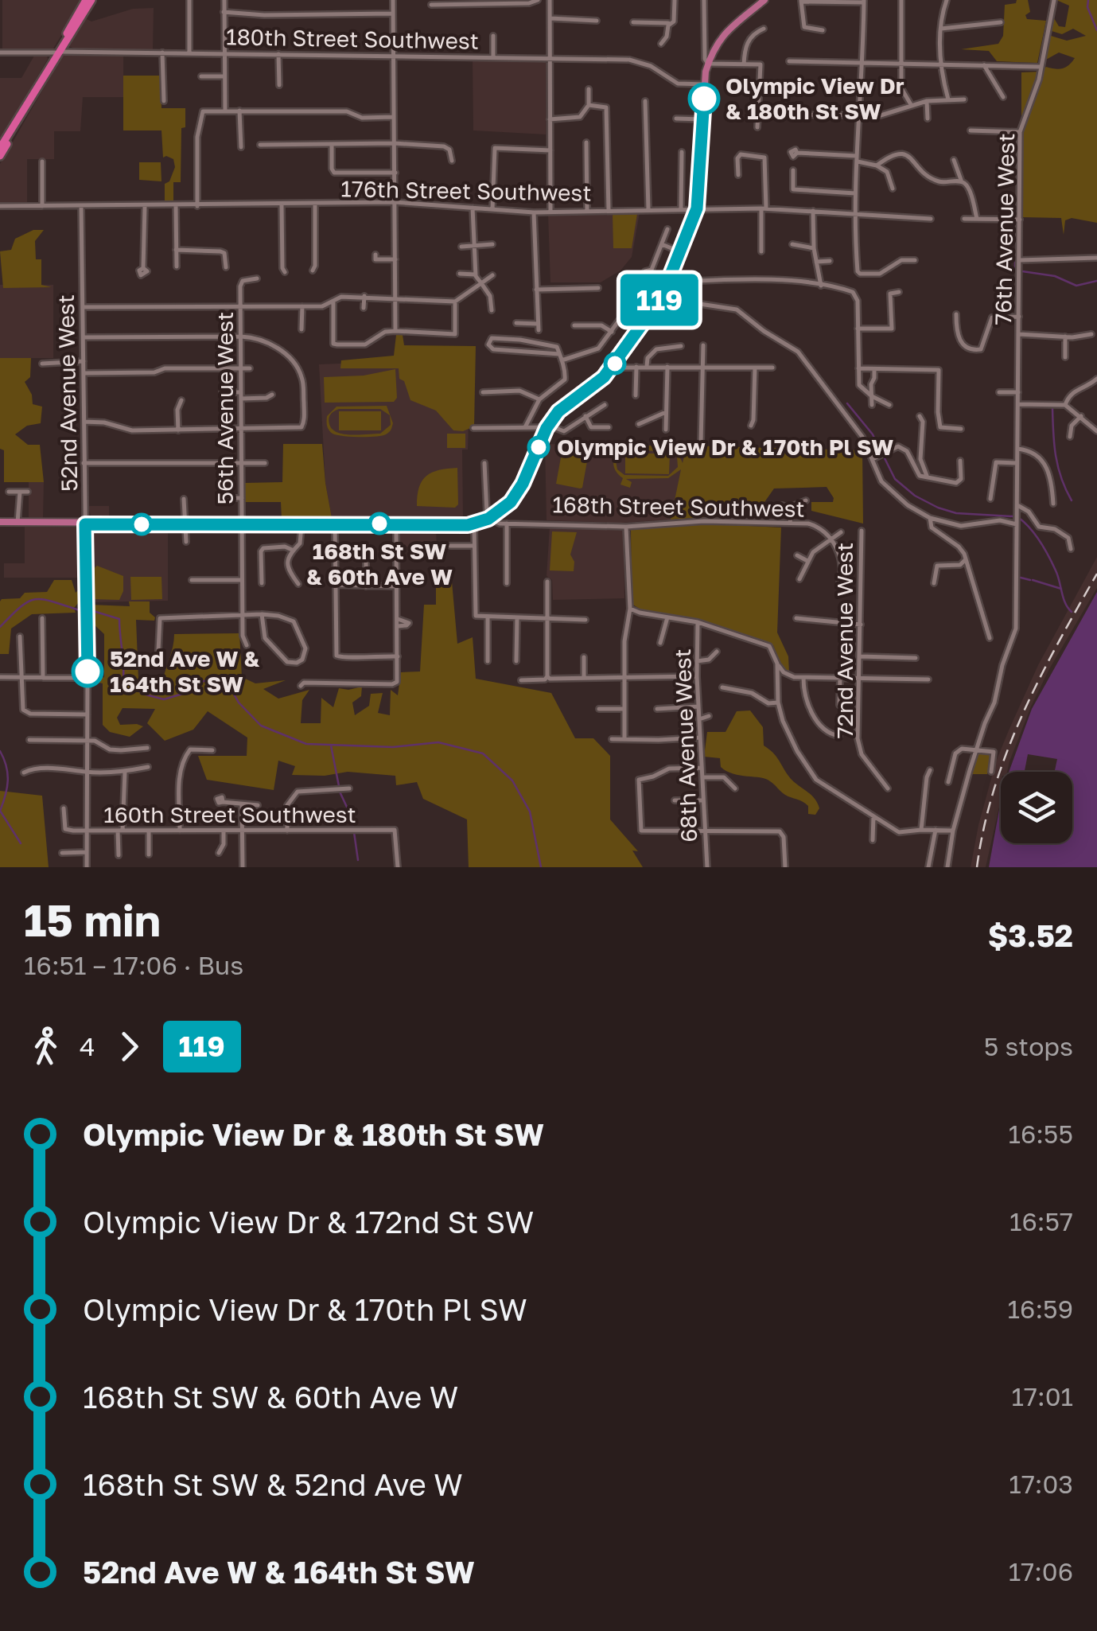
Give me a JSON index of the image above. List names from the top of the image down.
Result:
{
  "streets": {
    "street": [
      "180th Street Southwest",
      "176th Street Southwest",
      "76th Avenue West",
      "52nd Avenue West",
      "56th Avenue West",
      "168th Street Southwest",
      "72nd Avenue West",
      "68th Avenue West",
      "160th Street Southwest"
    ]
  },
  "crossings": [
    ["176th Street Southwest", "52nd Avenue West"],
    ["52nd Avenue West", "160th Street Southwest"]
  ],
  "places": [
    "Olympic View Dr & 180th St SW",
    "Olympic View Dr & 170th Pl SW",
    "168th St SW & 60th Ave W",
    "52nd Ave W & 164th St SW"
  ],
  "lines": ["bus line 119"],
  "page": {
    "on_map": "119",
    "heading": ["15 min", "16:51 – 17:06 · Bus", "$3.52"],
    "legs": ["4", "119", "5 stops"],
    "list": [
      {
        "name": "Olympic View Dr & 180th St SW",
        "value": "16:55"
      },
      {
        "name": "Olympic View Dr & 172nd St SW",
        "value": "16:57"
      },
      {
        "name": "Olympic View Dr & 170th Pl SW",
        "value": "16:59"
      },
      {
        "name": "168th St SW & 60th Ave W",
        "value": "17:01"
      },
      {
        "name": "168th St SW & 52nd Ave W",
        "value": "17:03"
      },
      {
        "name": "52nd Ave W & 164th St SW",
        "value": "17:06"
      }
    ]
  }
}
